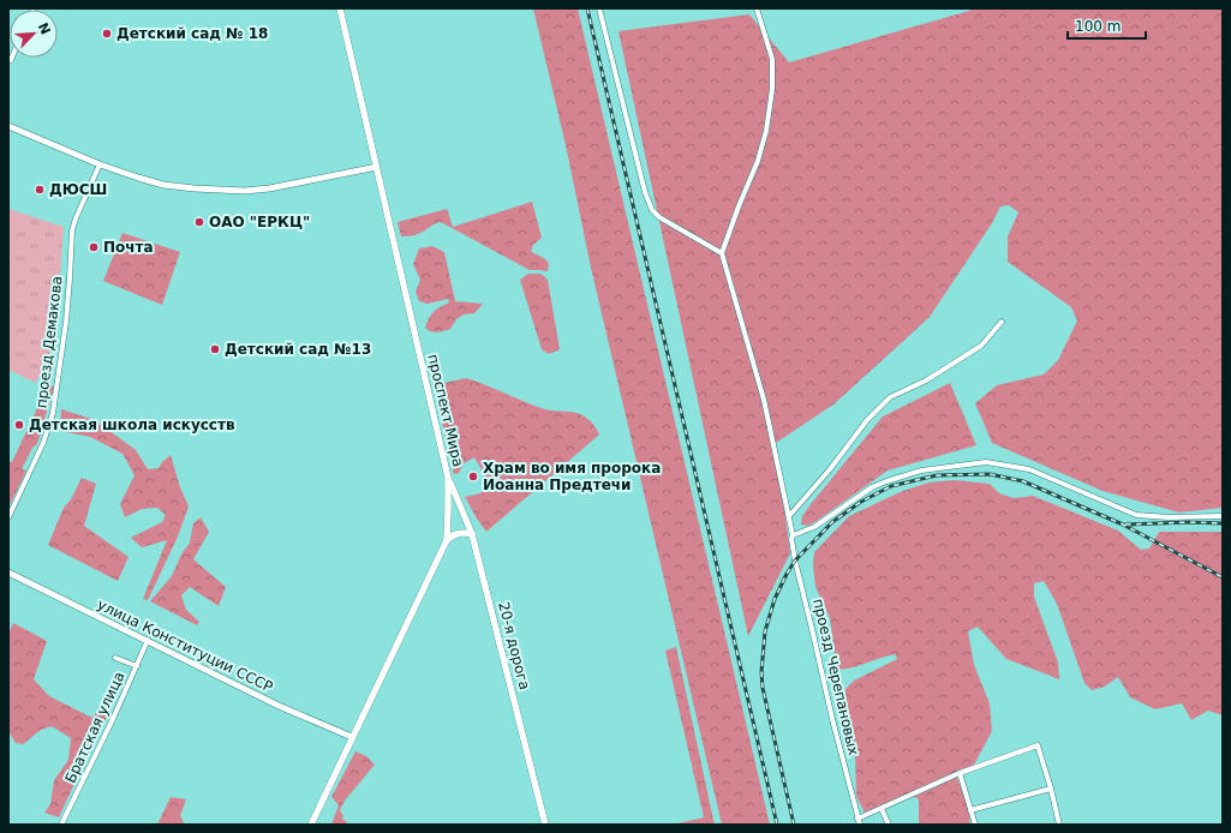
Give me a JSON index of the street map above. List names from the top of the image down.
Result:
{
  "streets": {
    "main road": ["проспект Мира", "20-я дорога"],
    "street": [
      "проезд Демакова",
      "улица Конституции СССР",
      "проезд Черепановых",
      "Братская улица"
    ]
  },
  "crossings": [
    ["проспект Мира", "улица Конституции СССР"],
    ["проспект Мира", "20-я дорога"],
    ["улица Конституции СССР", "Братская улица"]
  ],
  "places": [
    "Детский сад № 18",
    "ДЮСШ",
    "ОАО \"ЕРКЦ\"",
    "Почта",
    "Детский сад №13",
    "Детская школа искусств",
    "Храм во имя пророка Иоанна Предтечи"
  ],
  "scale_bar": "100 m",
  "north": "top right"
}
